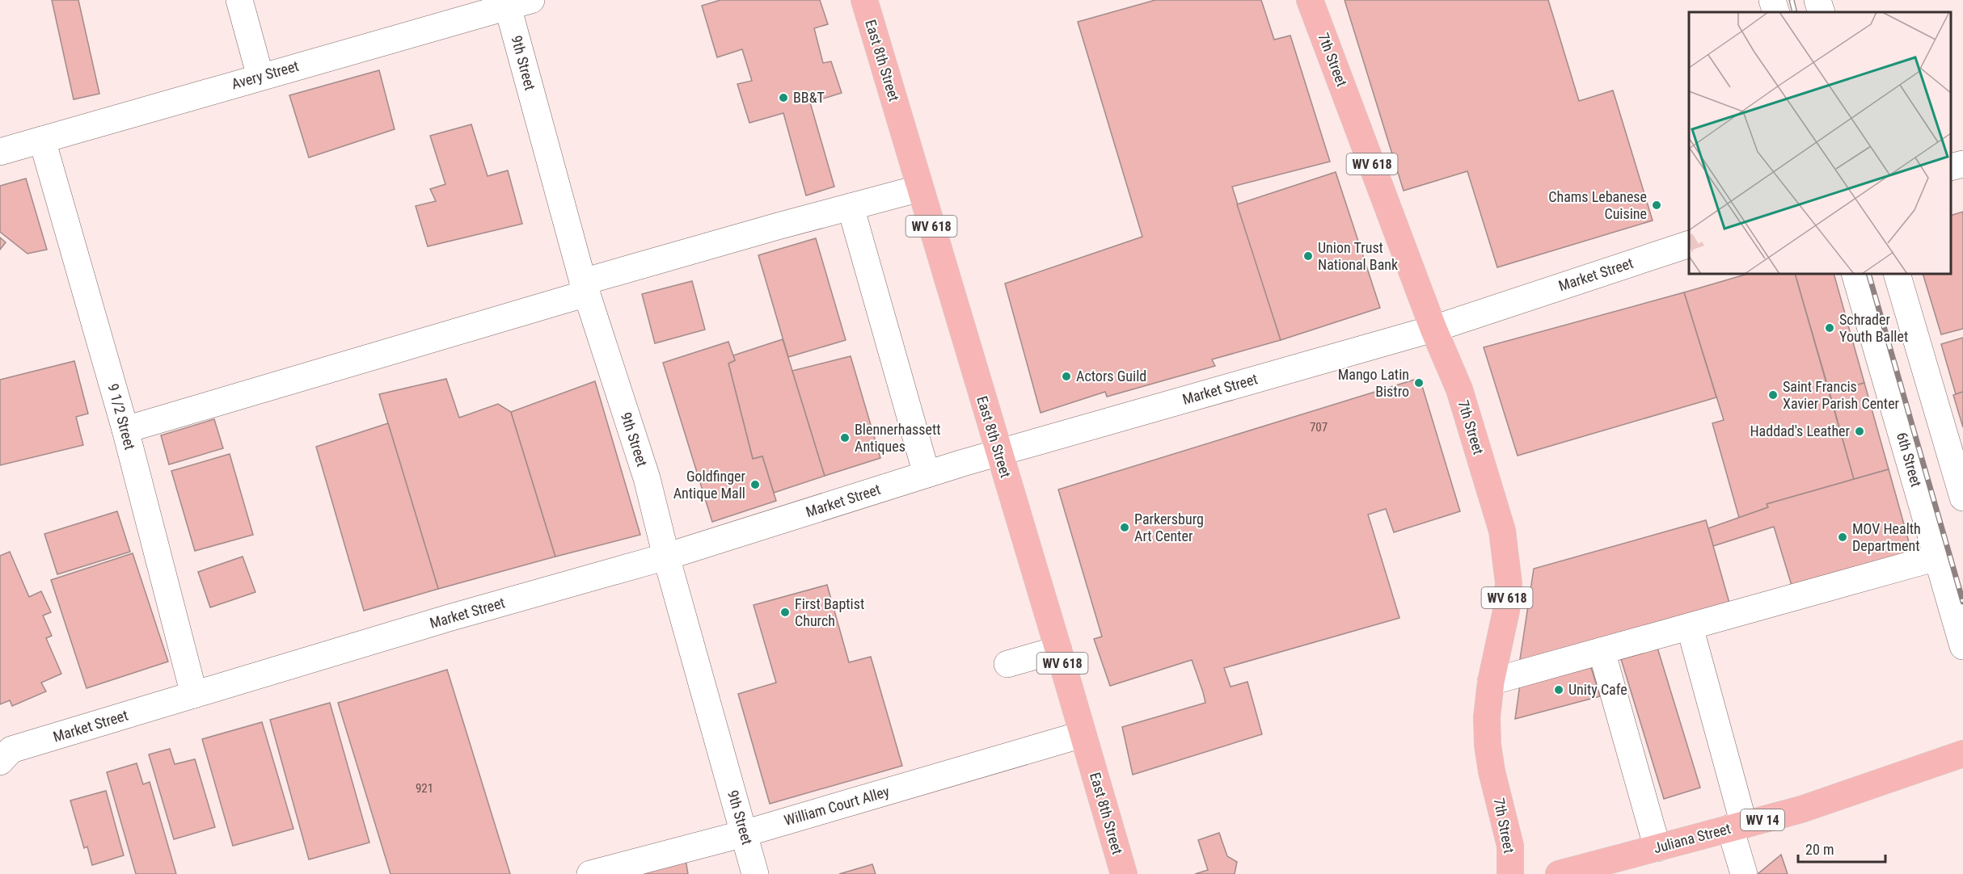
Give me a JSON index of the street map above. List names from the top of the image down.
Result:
{
  "streets": {
    "main road": [
      "7th Street",
      "East 8th Street",
      "WV 618",
      "WV 14",
      "Juliana Street"
    ],
    "street": [
      "9th Street",
      "Avery Street",
      "Market Street",
      "9 1/2 Street",
      "6th Street",
      "William Court Alley"
    ]
  },
  "crossings": [
    ["7th Street", "Market Street"],
    ["East 8th Street", "Market Street"],
    ["East 8th Street", "William Court Alley"],
    ["9th Street", "Avery Street"],
    ["9th Street", "Market Street"],
    ["9th Street", "William Court Alley"],
    ["Avery Street", "9 1/2 Street"],
    ["Market Street", "9 1/2 Street"]
  ],
  "places": [
    "BB&T",
    "Chams Lebanese Cuisine",
    "Union Trust National Bank",
    "Schrader Youth Ballet",
    "Actors Guild",
    "Mango Latin Bistro",
    "Saint Francis Xavier Parish Center",
    "Haddad's Leather",
    "Blennerhassett Antiques",
    "Goldfinger Antique Mall",
    "Parkersburg Art Center",
    "MOV Health Department",
    "First Baptist Church",
    "Unity Cafe"
  ],
  "house_numbers": ["707", "921"],
  "scale_bar": "20 m"
}
